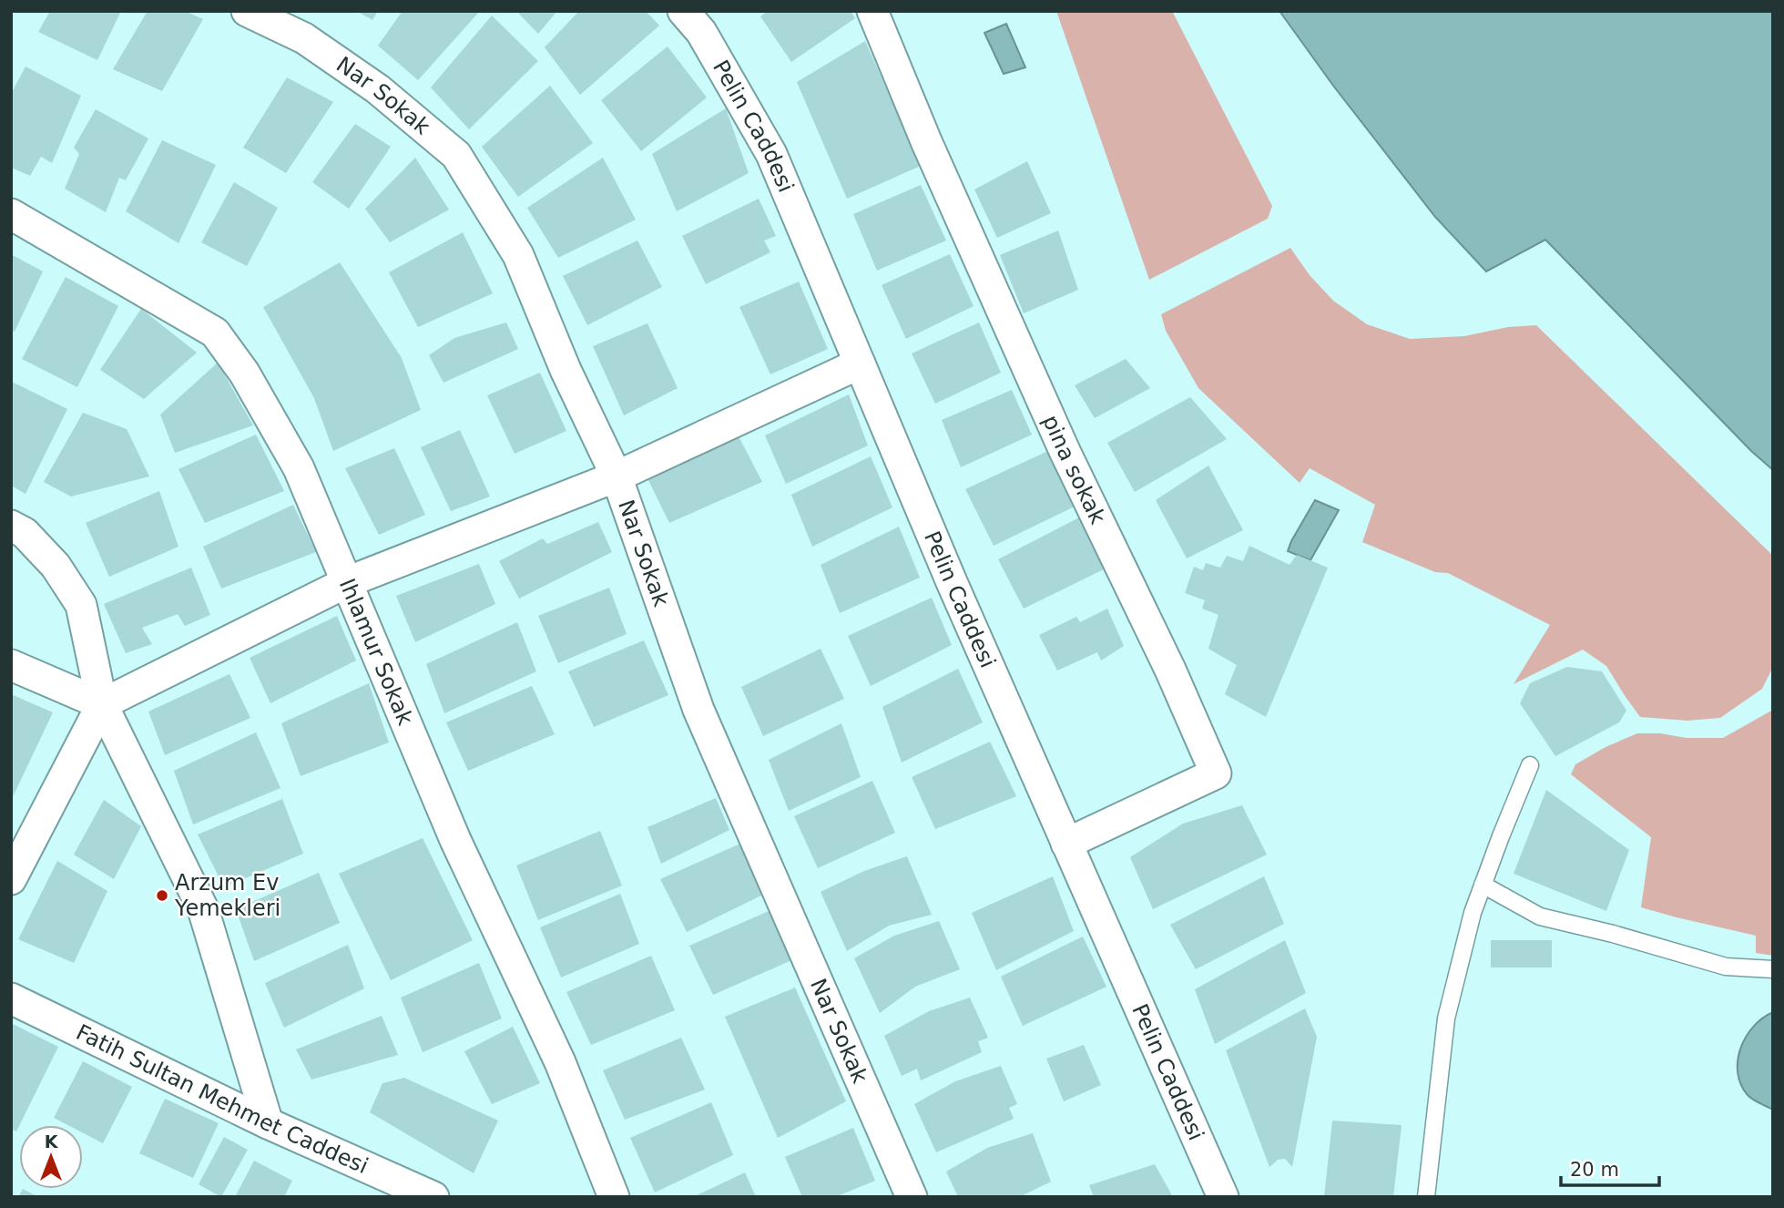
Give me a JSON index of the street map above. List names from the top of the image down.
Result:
{
  "streets": {
    "street": [
      "Nar Sokak",
      "Pelin Caddesi",
      "pina sokak",
      "Ihlamur Sokak",
      "Fatih Sultan Mehmet Caddesi"
    ]
  },
  "crossings": [
    ["Pelin Caddesi", "pina sokak"]
  ],
  "places": ["Arzum Ev Yemekleri"],
  "scale_bar": "20 m",
  "north": "top"
}
